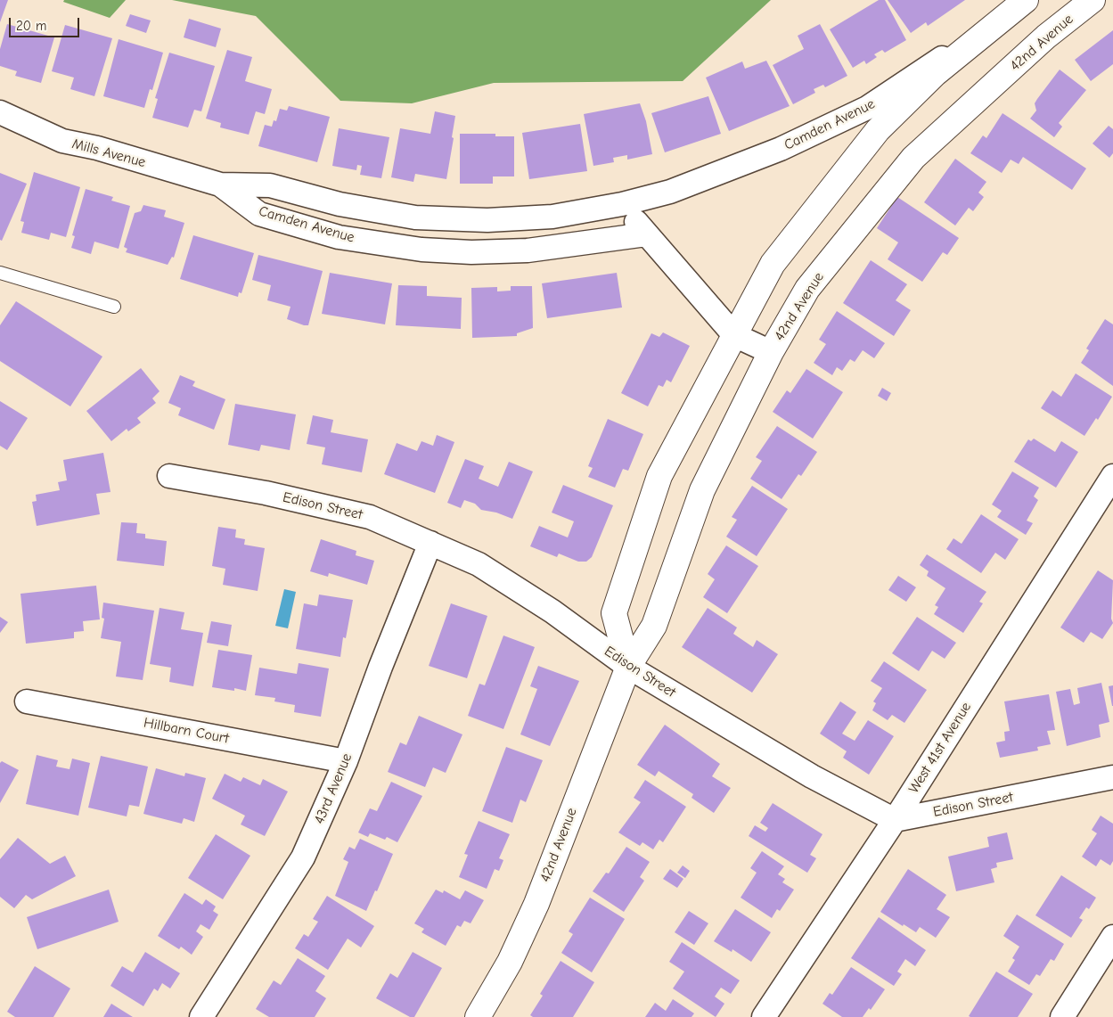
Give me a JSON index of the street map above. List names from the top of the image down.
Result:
{
  "streets": {
    "street": [
      "42nd Avenue",
      "Camden Avenue",
      "Mills Avenue",
      "Edison Street",
      "Hillbarn Court",
      "West 41st Avenue",
      "43rd Avenue"
    ]
  },
  "crossings": [
    ["42nd Avenue", "Edison Street"],
    ["Camden Avenue", "Mills Avenue"],
    ["Edison Street", "West 41st Avenue"],
    ["Edison Street", "43rd Avenue"],
    ["Hillbarn Court", "43rd Avenue"]
  ],
  "scale_bar": "20 m"
}
